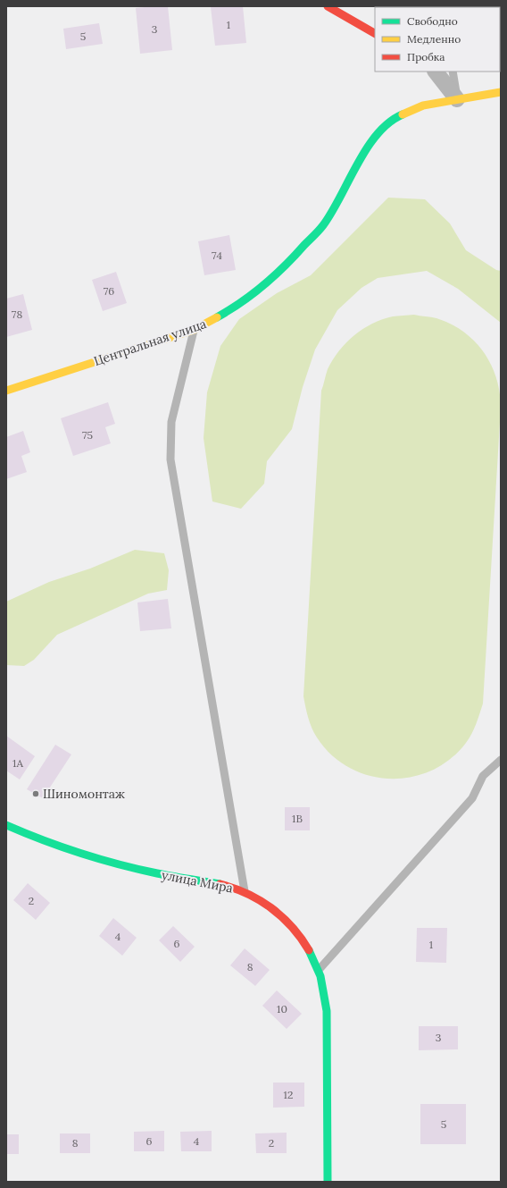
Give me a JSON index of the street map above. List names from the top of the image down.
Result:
{
  "streets": {
    "street": ["Центральная улица", "улица Мира"]
  },
  "places": ["Шиномонтаж"],
  "house_numbers": [
    "1",
    "3",
    "5",
    "74",
    "76",
    "78",
    "75",
    "1А",
    "1В",
    "2",
    "4",
    "6",
    "1",
    "8",
    "10",
    "3",
    "12",
    "5",
    "6",
    "4",
    "8",
    "2"
  ],
  "legend": ["Свободно", "Медленно", "Пробка"]
}
